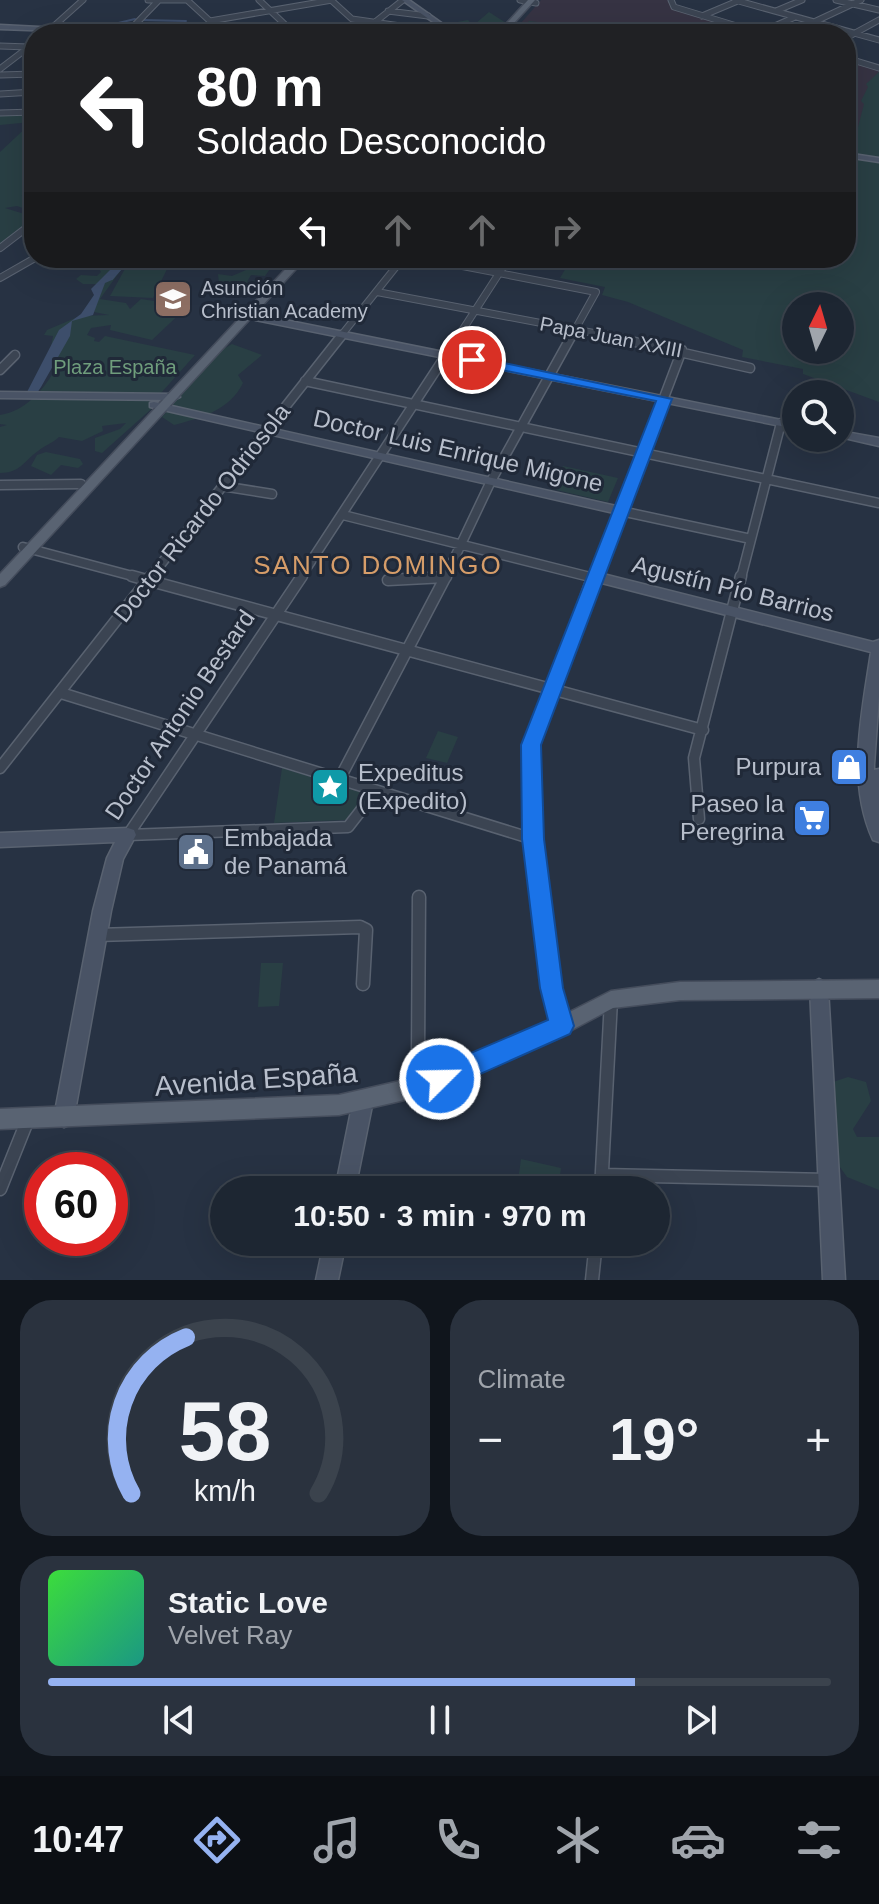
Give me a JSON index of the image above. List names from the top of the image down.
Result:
{
  "streets": {
    "main road": ["Avenida España"],
    "street": [
      "Papa Juan XXIII",
      "Doctor Luis Enrique Migone",
      "Doctor Ricardo Odriosola",
      "Agustín Pío Barrios",
      "Doctor Antonio Bestard"
    ]
  },
  "crossings": [
    ["Papa Juan XXIII", "Doctor Ricardo Odriosola"],
    ["Papa Juan XXIII", "Doctor Antonio Bestard"],
    ["Doctor Luis Enrique Migone", "Doctor Ricardo Odriosola"],
    ["Doctor Luis Enrique Migone", "Doctor Antonio Bestard"],
    ["Agustín Pío Barrios", "Doctor Antonio Bestard"],
    ["Doctor Antonio Bestard", "Avenida España"]
  ],
  "districts": ["SANTO DOMINGO"],
  "parks": ["Plaza España"],
  "places": {
    "school or university": ["Asunción Christian Academy"],
    "shop": ["Purpura"],
    "place": ["Expeditus (Expedito)"],
    "supermarket": ["Paseo la Peregrina"],
    "public building": ["Embajada de Panamá"]
  },
  "north": "top",
  "page": {
    "turn": ["80 m", "Soldado Desconocido"],
    "limit": "60",
    "trip": "10:50 · 3 min · 970 m",
    "tile": "Climate",
    "heat": ["−", "19°", "+"],
    "song": ["Static Love", "Velvet Ray"],
    "tabs": "10:47",
    "gauge": ["58", "km/h"]
  }
}
